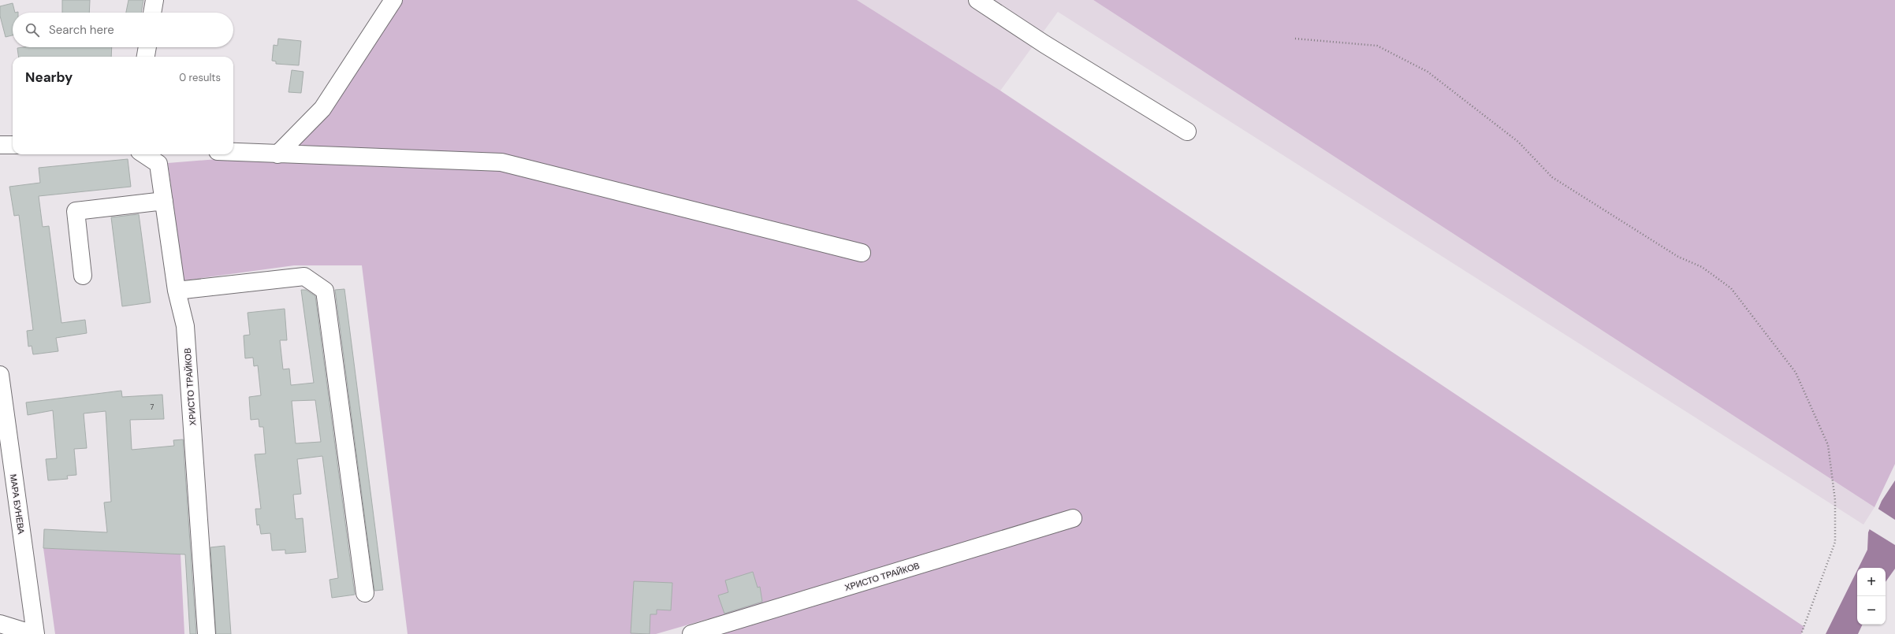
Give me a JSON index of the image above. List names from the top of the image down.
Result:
{
  "streets": {
    "street": ["ХРИСТО ТРАЙКОВ", "МАРА БУНЕВА"]
  },
  "house_numbers": ["7"],
  "page": {
    "search": "Search here",
    "heading": ["Nearby", "0 results"],
    "map_buttons": ["+", "−"]
  }
}
